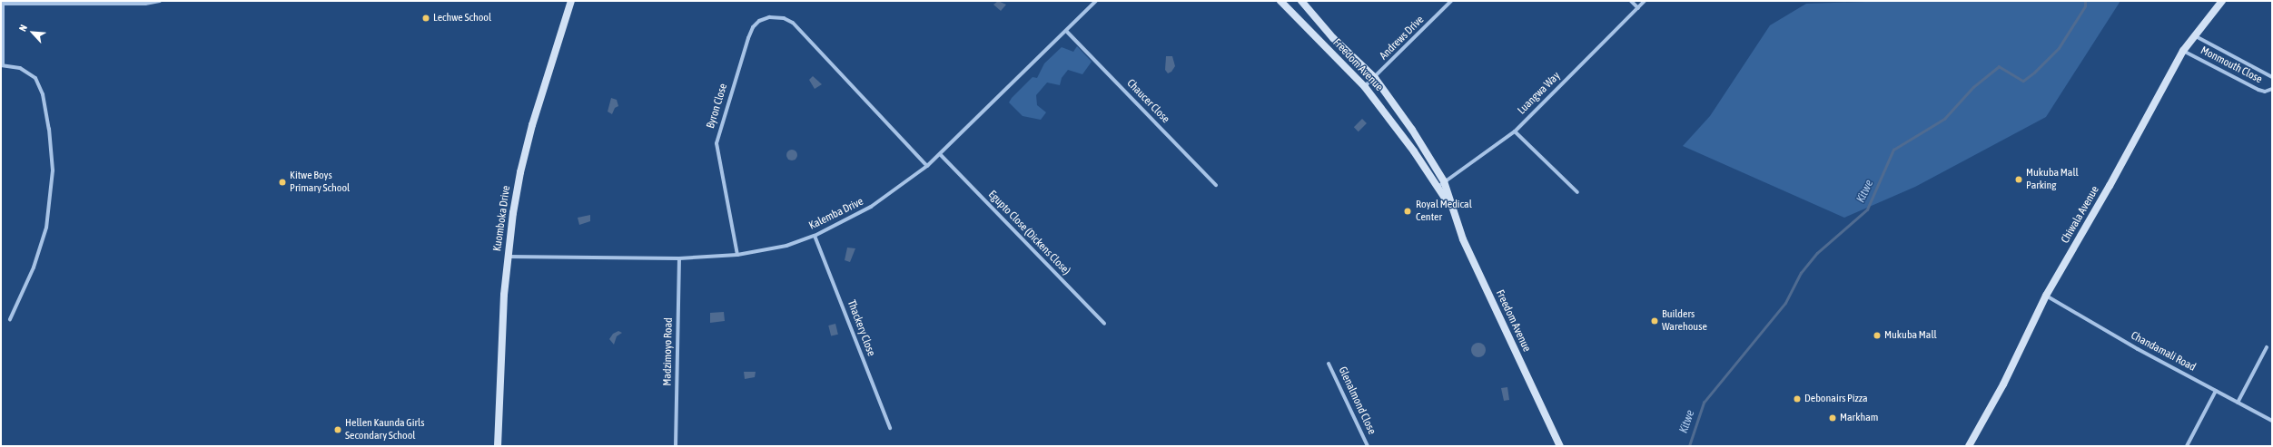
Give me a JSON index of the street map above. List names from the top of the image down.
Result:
{
  "streets": {
    "main road": ["Freedom Avenue", "Chiwala Avenue", "Kuomboka Drive"],
    "street": [
      "Andrews Drive",
      "Monmouth Close",
      "Luangwa Way",
      "Chaucer Close",
      "Byron Close",
      "Kalemba Drive",
      "Egupto Close (Dickens Close)",
      "Thackery Close",
      "Madzimoyo Road",
      "Chandamali Road",
      "Glenalmond Close"
    ]
  },
  "crossings": [
    ["Andrews Drive", "Freedom Avenue"],
    ["Freedom Avenue", "Luangwa Way"],
    ["Monmouth Close", "Chiwala Avenue"],
    ["Chaucer Close", "Kalemba Drive"],
    ["Byron Close", "Kalemba Drive"],
    ["Kalemba Drive", "Kuomboka Drive"],
    ["Kalemba Drive", "Egupto Close (Dickens Close)"],
    ["Kalemba Drive", "Thackery Close"],
    ["Kalemba Drive", "Madzimoyo Road"],
    ["Chiwala Avenue", "Chandamali Road"]
  ],
  "water": ["Kitwe"],
  "places": [
    "Lechwe School",
    "Mukuba Mall Parking",
    "Kitwe Boys Primary School",
    "Royal Medical Center",
    "Builders Warehouse",
    "Mukuba Mall",
    "Debonairs Pizza",
    "Markham",
    "Hellen Kaunda Girls Secondary School"
  ],
  "north": "top left"
}
